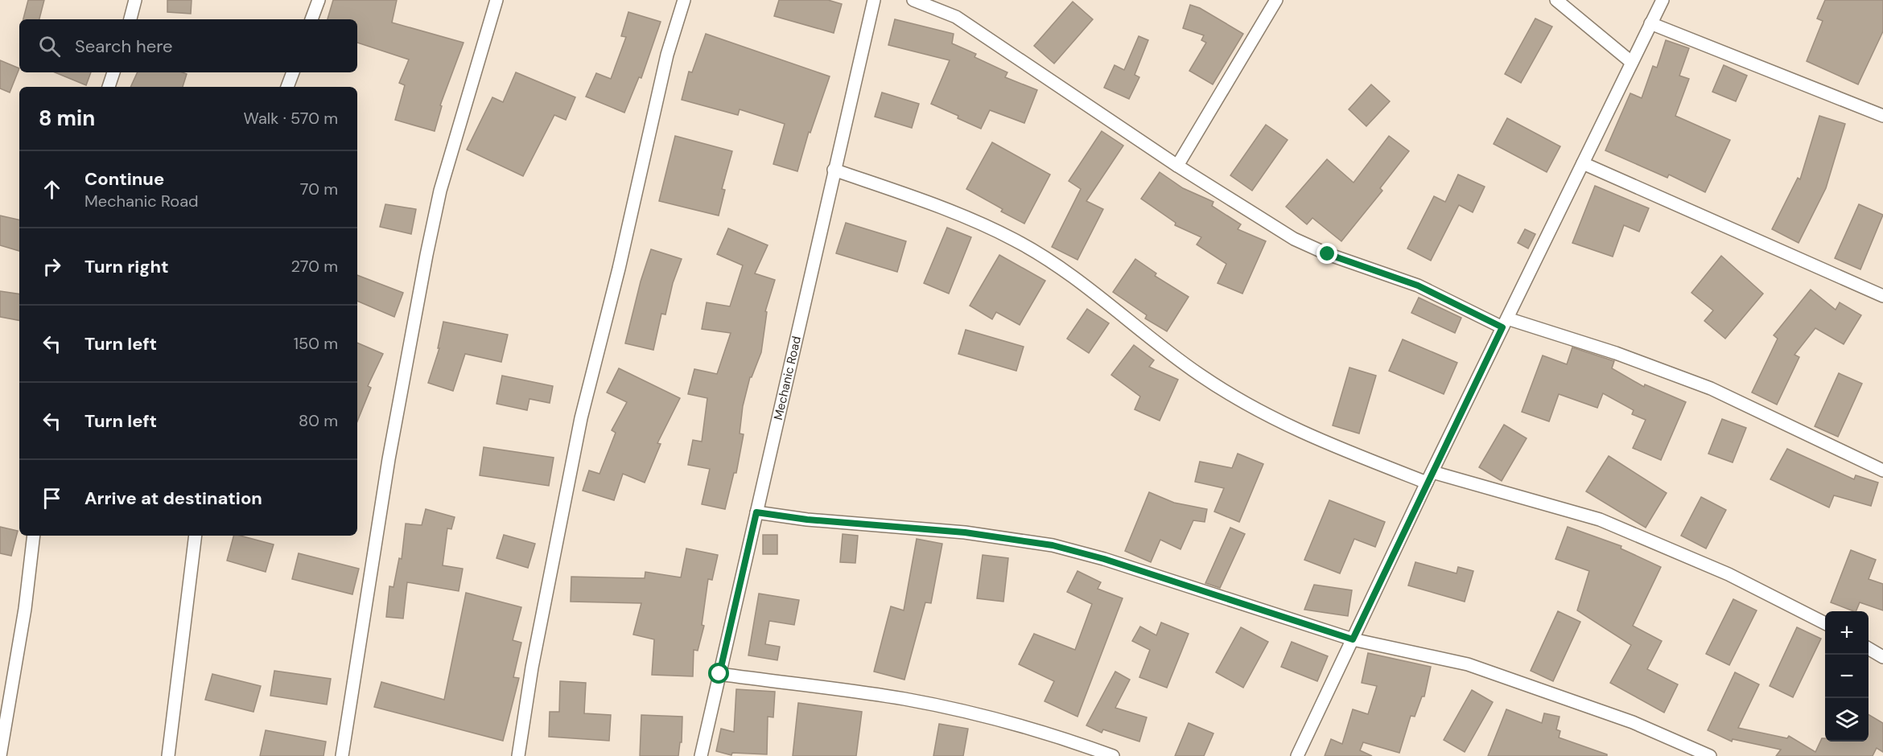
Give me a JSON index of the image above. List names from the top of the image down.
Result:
{
  "streets": {
    "street": ["Mechanic Road"]
  },
  "page": {
    "search": "Search here",
    "heading": ["8 min", "Walk · 570 m"],
    "list": [
      ["Continue", "Mechanic Road", "70 m"],
      ["Turn right", "270 m"],
      ["Turn left", "150 m"],
      ["Turn left", "80 m"],
      "Arrive at destination"
    ],
    "map_buttons": ["+", "−"]
  }
}
